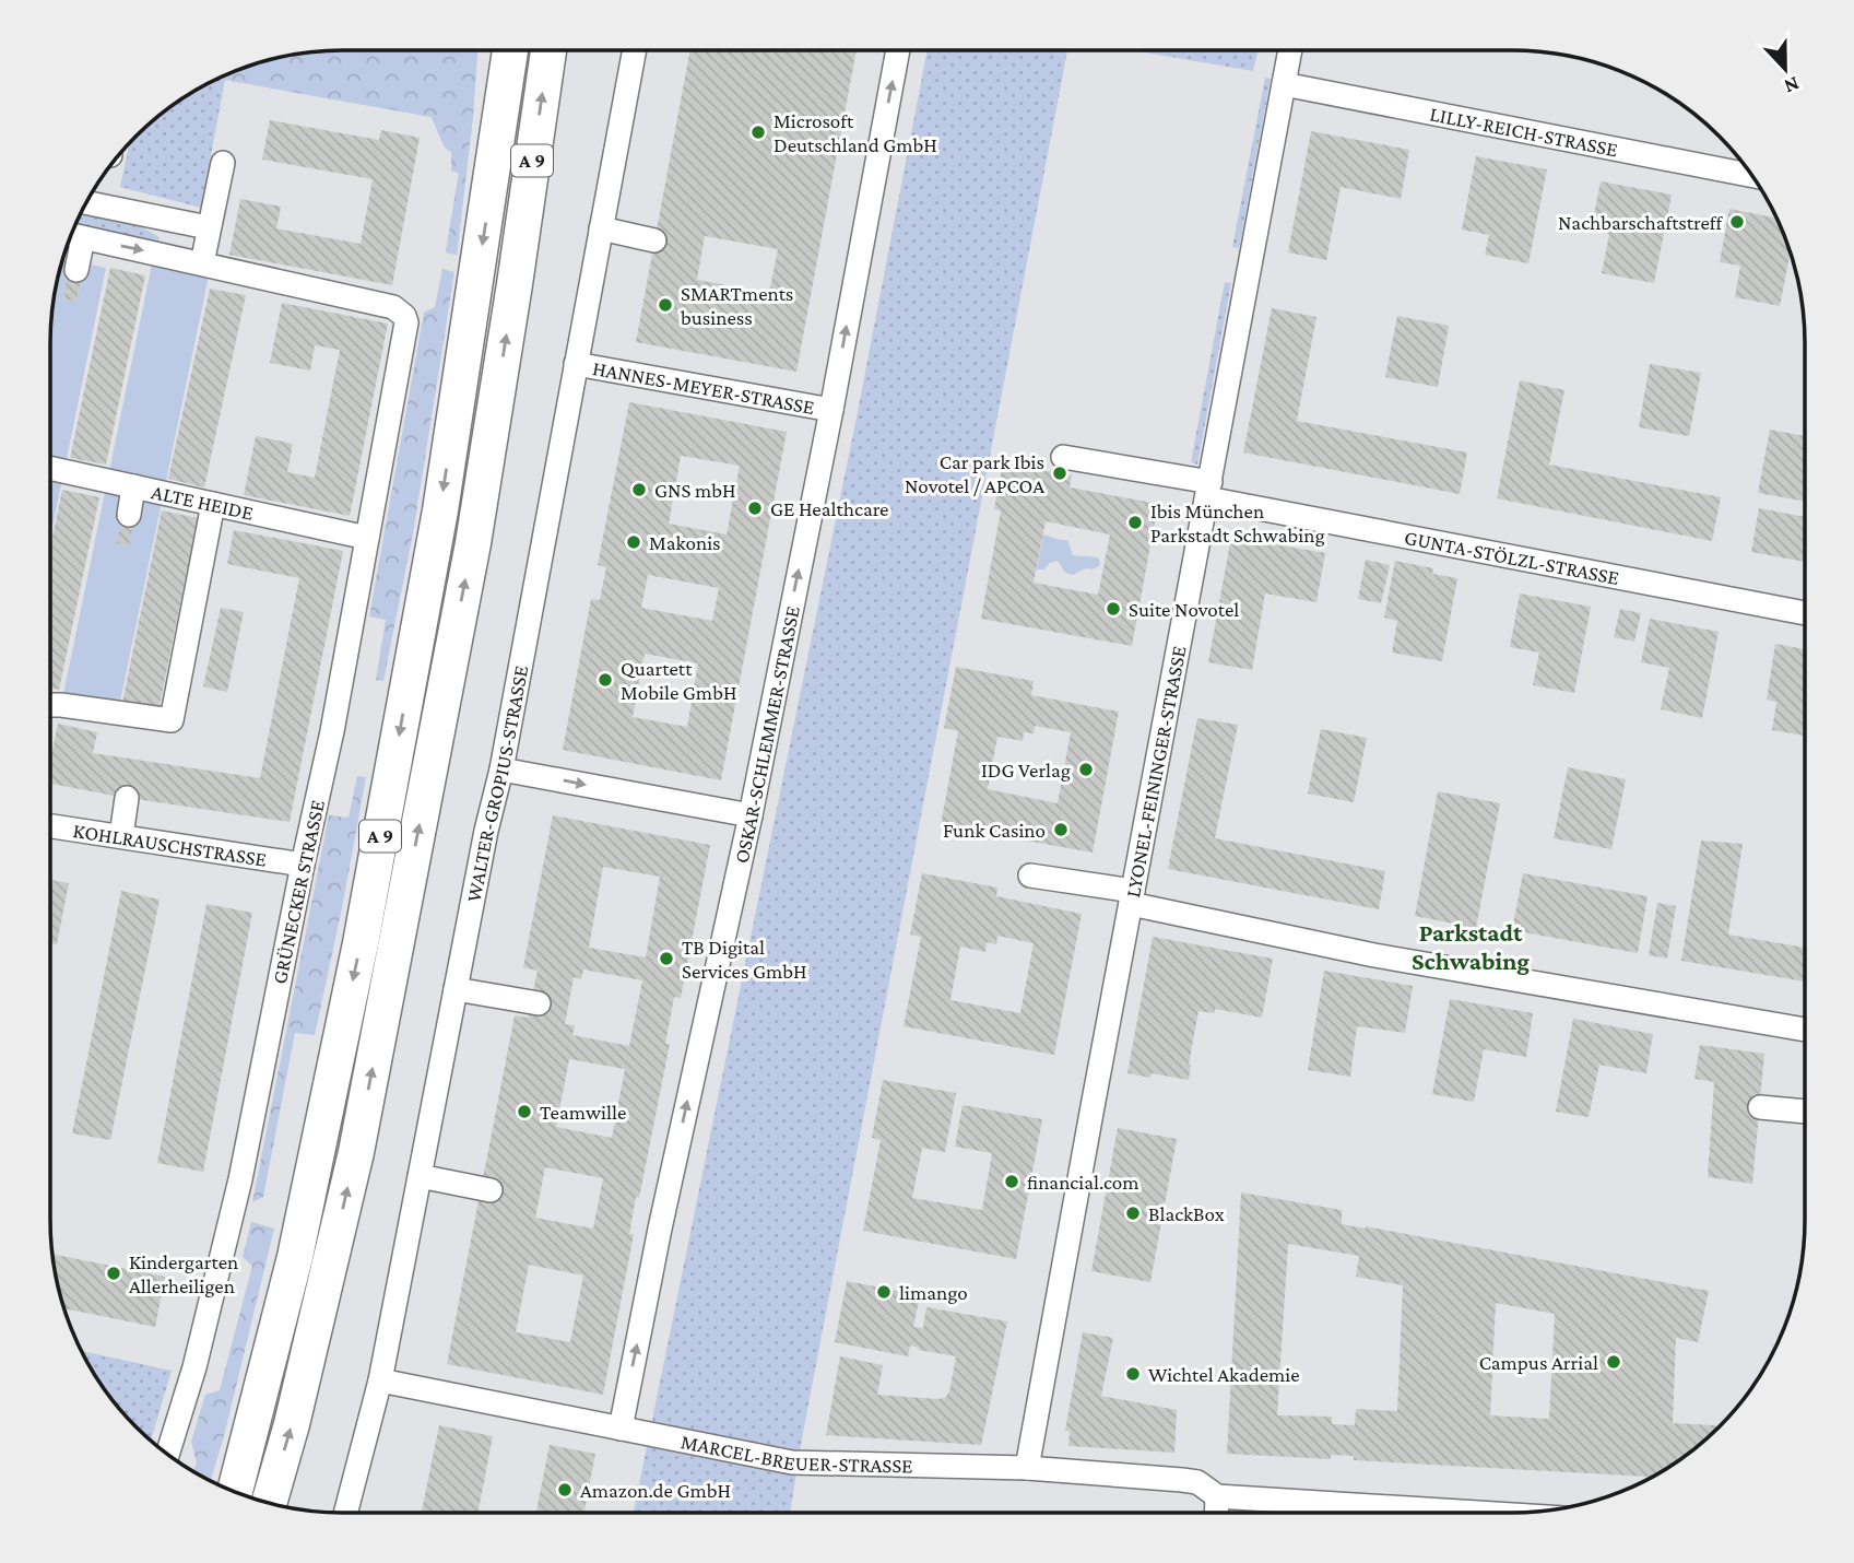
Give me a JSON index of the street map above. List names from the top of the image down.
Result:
{
  "streets": {
    "highway": ["A 9"],
    "street": [
      "LILLY-REICH-STRASSE",
      "HANNES-MEYER-STRASSE",
      "ALTE HEIDE",
      "GUNTA-STÖLZL-STRASSE",
      "OSKAR-SCHLEMMER-STRASSE",
      "LYONEL-FEININGER-STRASSE",
      "WALTER-GROPIUS-STRASSE",
      "KOHLRAUSCHSTRASSE",
      "GRÜNECKER STRASSE",
      "MARCEL-BREUER-STRASSE"
    ]
  },
  "crossings": [
    ["LILLY-REICH-STRASSE", "LYONEL-FEININGER-STRASSE"],
    ["HANNES-MEYER-STRASSE", "OSKAR-SCHLEMMER-STRASSE"],
    ["HANNES-MEYER-STRASSE", "WALTER-GROPIUS-STRASSE"],
    ["ALTE HEIDE", "GRÜNECKER STRASSE"],
    ["GUNTA-STÖLZL-STRASSE", "LYONEL-FEININGER-STRASSE"],
    ["OSKAR-SCHLEMMER-STRASSE", "MARCEL-BREUER-STRASSE"],
    ["LYONEL-FEININGER-STRASSE", "MARCEL-BREUER-STRASSE"],
    ["WALTER-GROPIUS-STRASSE", "MARCEL-BREUER-STRASSE"],
    ["KOHLRAUSCHSTRASSE", "GRÜNECKER STRASSE"]
  ],
  "one_way": ["OSKAR-SCHLEMMER-STRASSE"],
  "districts": ["Parkstadt Schwabing"],
  "places": [
    "Microsoft Deutschland GmbH",
    "Nachbarschaftstreff",
    "SMARTments business",
    "Car park Ibis Novotel / APCOA",
    "GNS mbH",
    "GE Healthcare",
    "Ibis München Parkstadt Schwabing",
    "Makonis",
    "Suite Novotel",
    "Quartett Mobile GmbH",
    "IDG Verlag",
    "Funk Casino",
    "TB Digital Services GmbH",
    "Teamwille",
    "financial.com",
    "BlackBox",
    "Kindergarten Allerheiligen",
    "limango",
    "Campus Arrial",
    "Wichtel Akademie",
    "Amazon.de GmbH"
  ],
  "north": "bottom"
}
